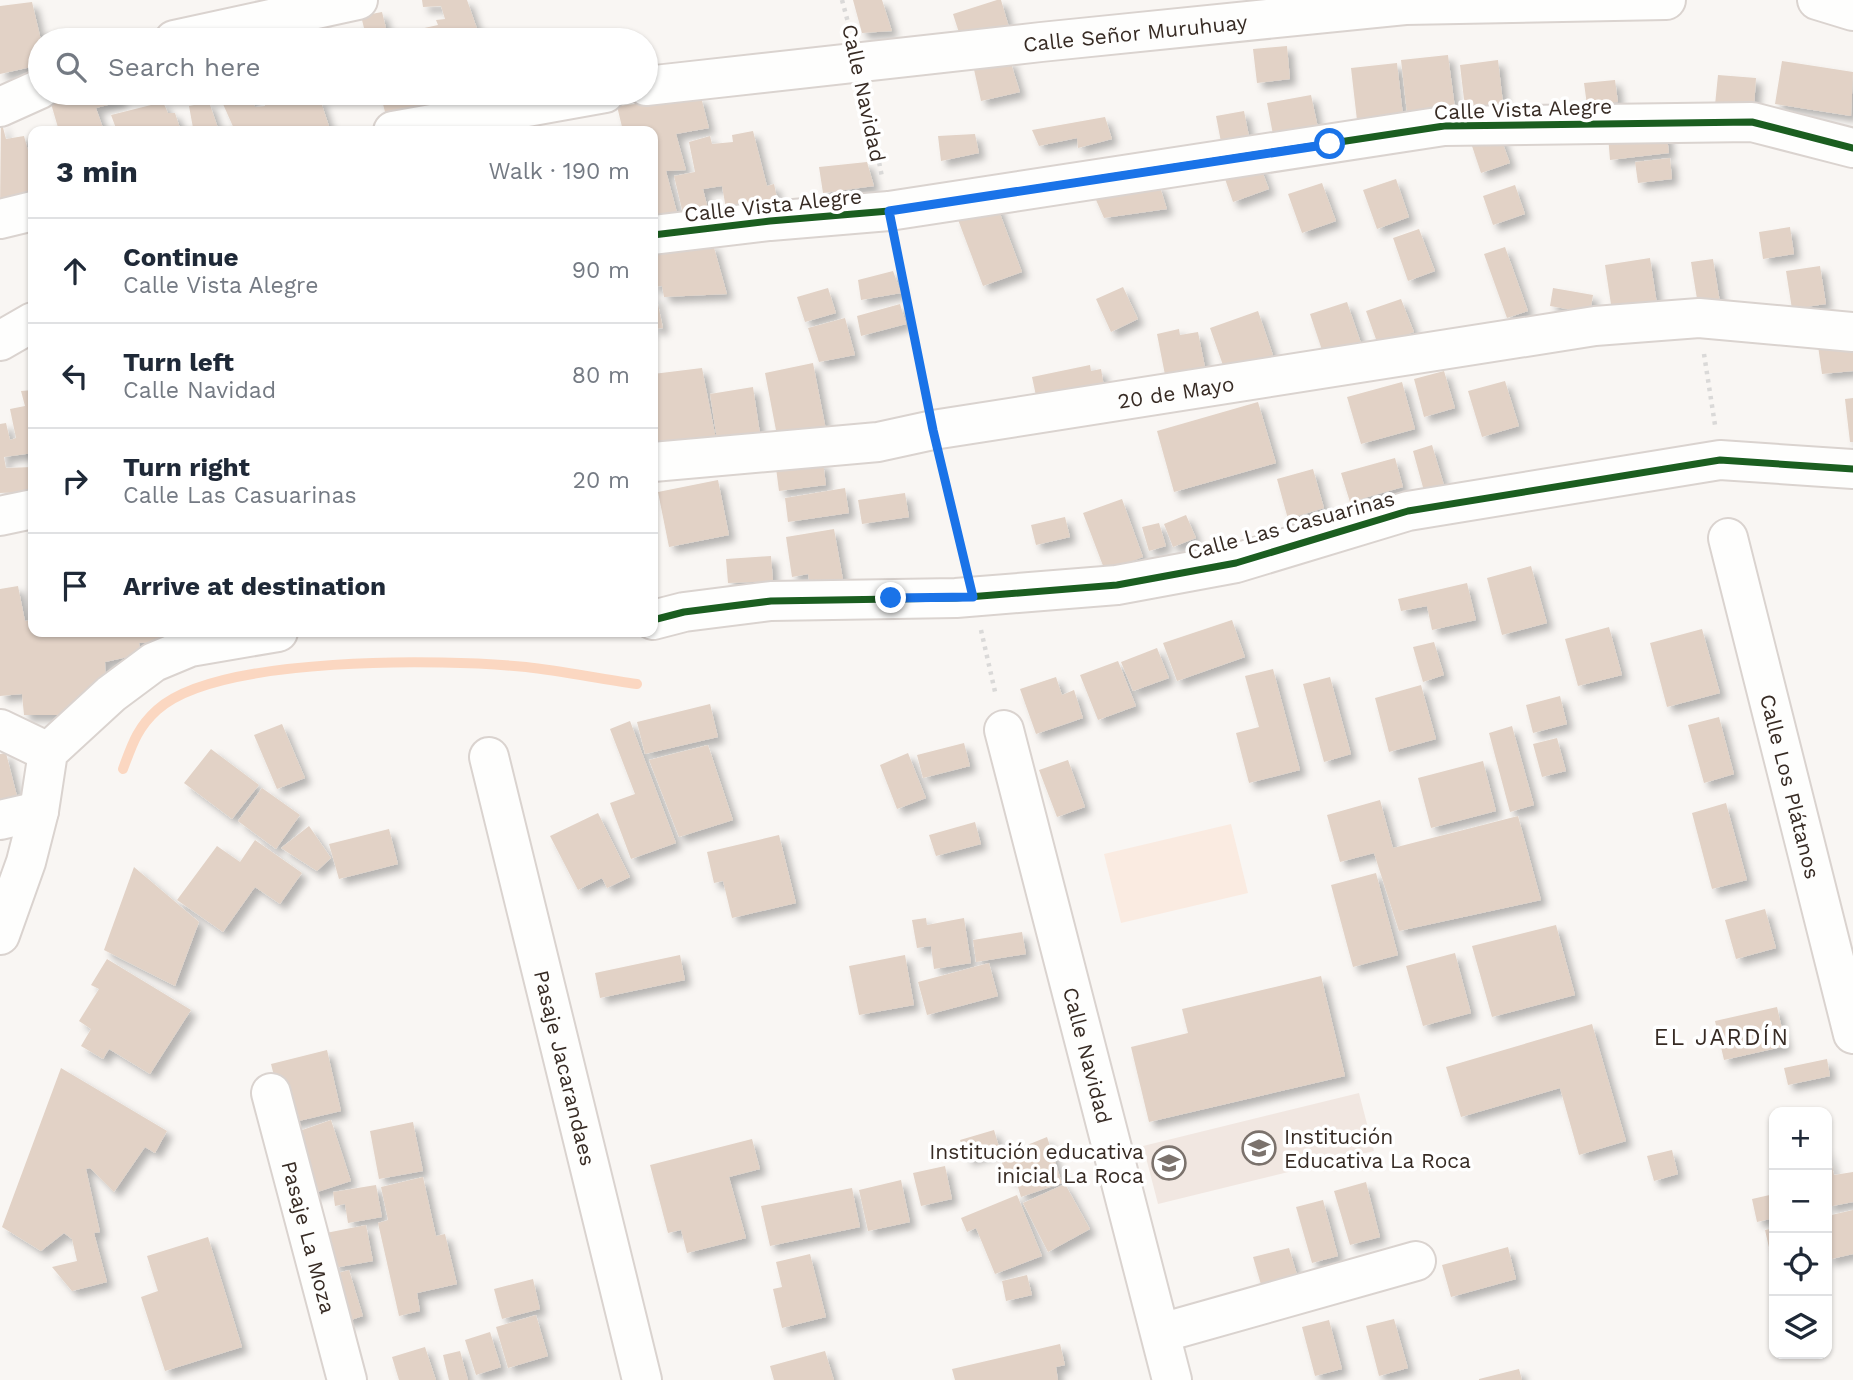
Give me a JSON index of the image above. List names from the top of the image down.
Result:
{
  "streets": {
    "street": [
      "Calle Señor Muruhuay",
      "Calle Navidad",
      "Calle Vista Alegre",
      "20 de Mayo",
      "Calle Las Casuarinas",
      "Calle Los Plátanos",
      "Pasaje Jacarandaes",
      "Pasaje La Moza"
    ]
  },
  "crossings": [
    ["Calle Señor Muruhuay", "Calle Navidad"],
    ["Calle Navidad", "Calle Vista Alegre"],
    ["Calle Navidad", "20 de Mayo"],
    ["Calle Navidad", "Calle Las Casuarinas"]
  ],
  "districts": ["EL JARDÍN"],
  "places": {
    "school or university": ["Institución Educativa La Roca", "Institución educativa inicial La Roca"]
  },
  "page": {
    "search": "Search here",
    "heading": ["3 min", "Walk · 190 m"],
    "list": [
      ["Continue", "Calle Vista Alegre", "90 m"],
      ["Turn left", "Calle Navidad", "80 m"],
      ["Turn right", "Calle Las Casuarinas", "20 m"],
      "Arrive at destination"
    ],
    "map_buttons": ["+", "−"]
  }
}
